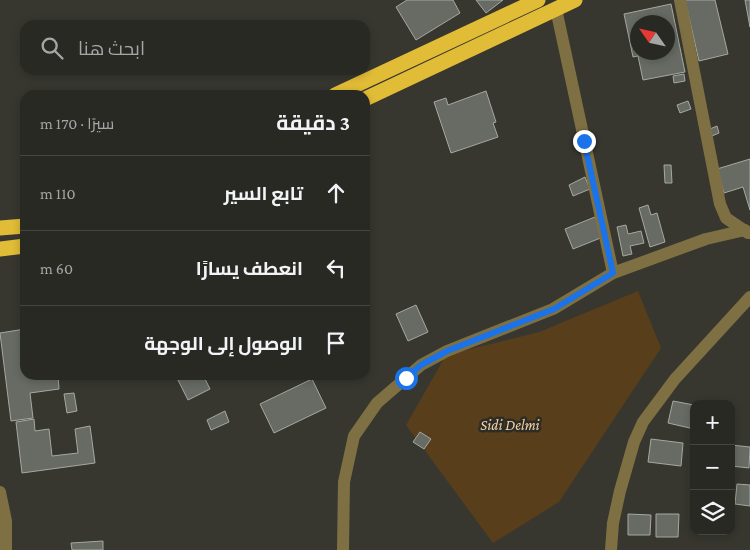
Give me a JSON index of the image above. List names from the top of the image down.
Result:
{
  "parks": ["Sidi Delmi"],
  "north": "top left",
  "page": {
    "search": "ابحث هنا",
    "heading": ["3 دقيقة", "سيرًا · 170 m"],
    "list": [
      ["تابع السير", "110 m"],
      ["انعطف يسارًا", "60 m"],
      "الوصول إلى الوجهة"
    ],
    "map_buttons": ["+", "−"]
  }
}
